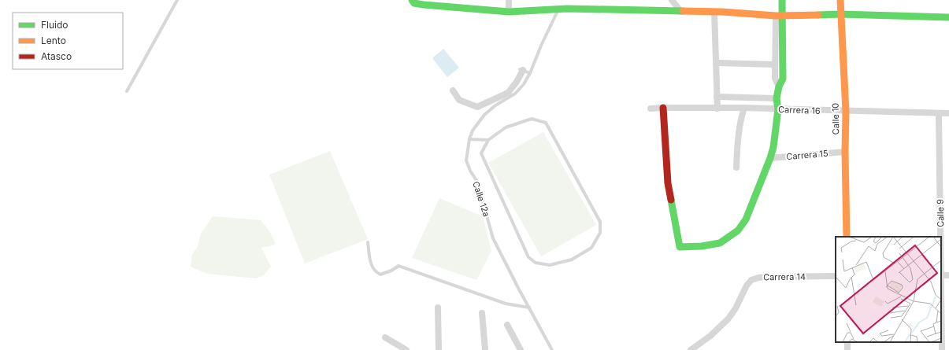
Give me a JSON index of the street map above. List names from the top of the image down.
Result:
{
  "streets": {
    "street": [
      "Carrera 16",
      "Calle 10",
      "Carrera 15",
      "Calle 9",
      "Carrera 14"
    ],
    "lane": ["Calle 12a"]
  },
  "crossings": [
    ["Carrera 16", "Calle 10"],
    ["Carrera 16", "Calle 9"],
    ["Calle 10", "Carrera 15"]
  ],
  "legend": ["Fluido", "Lento", "Atasco"]
}
